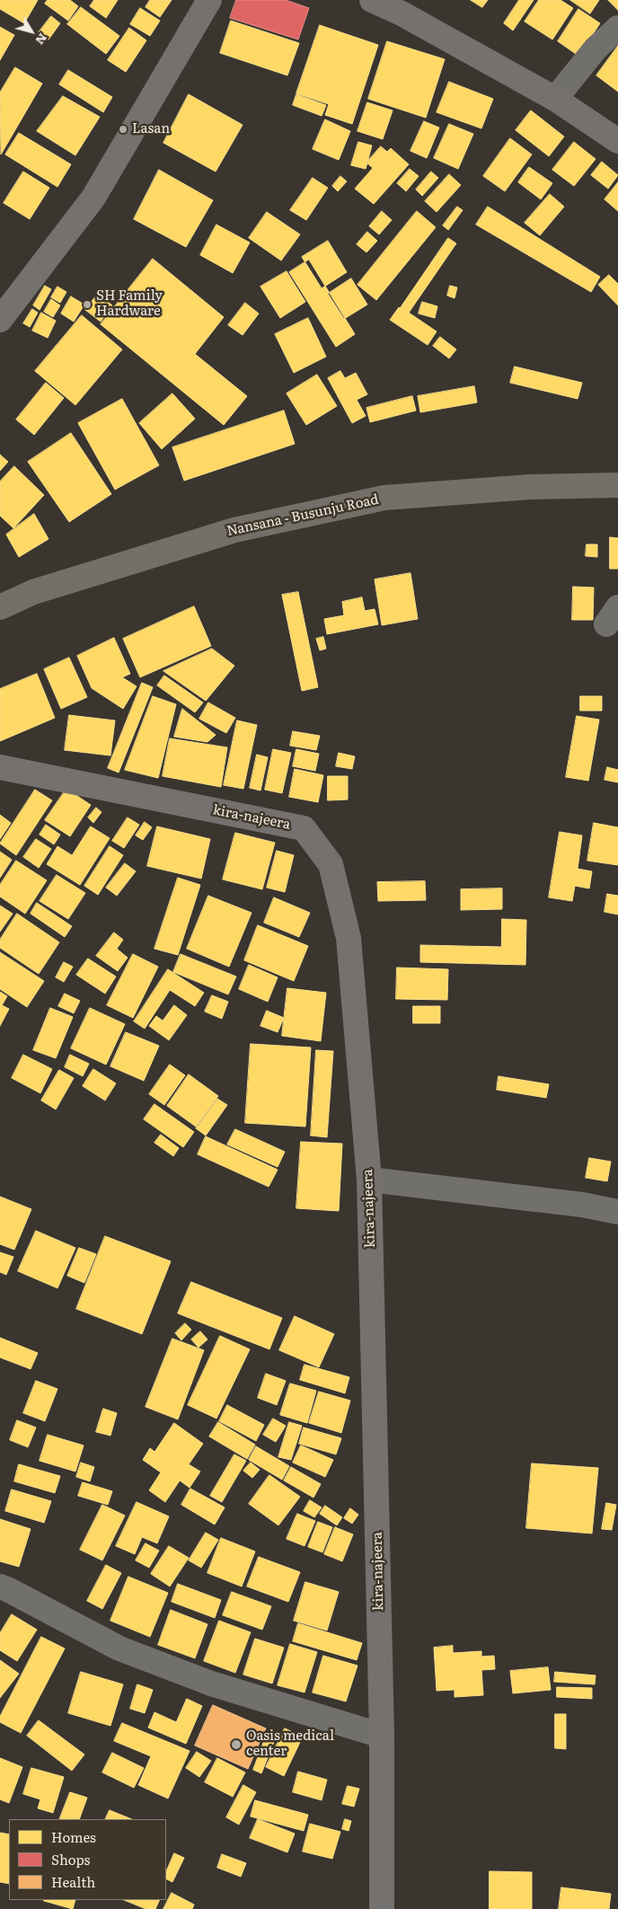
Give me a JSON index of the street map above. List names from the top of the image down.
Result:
{
  "streets": {
    "main road": ["Nansana - Busunju Road"],
    "street": ["kira-najeera"]
  },
  "places": ["Lasan", "SH Family Hardware", "Oasis medical center"],
  "legend": ["Homes", "Shops", "Health"],
  "north": "bottom right"
}
